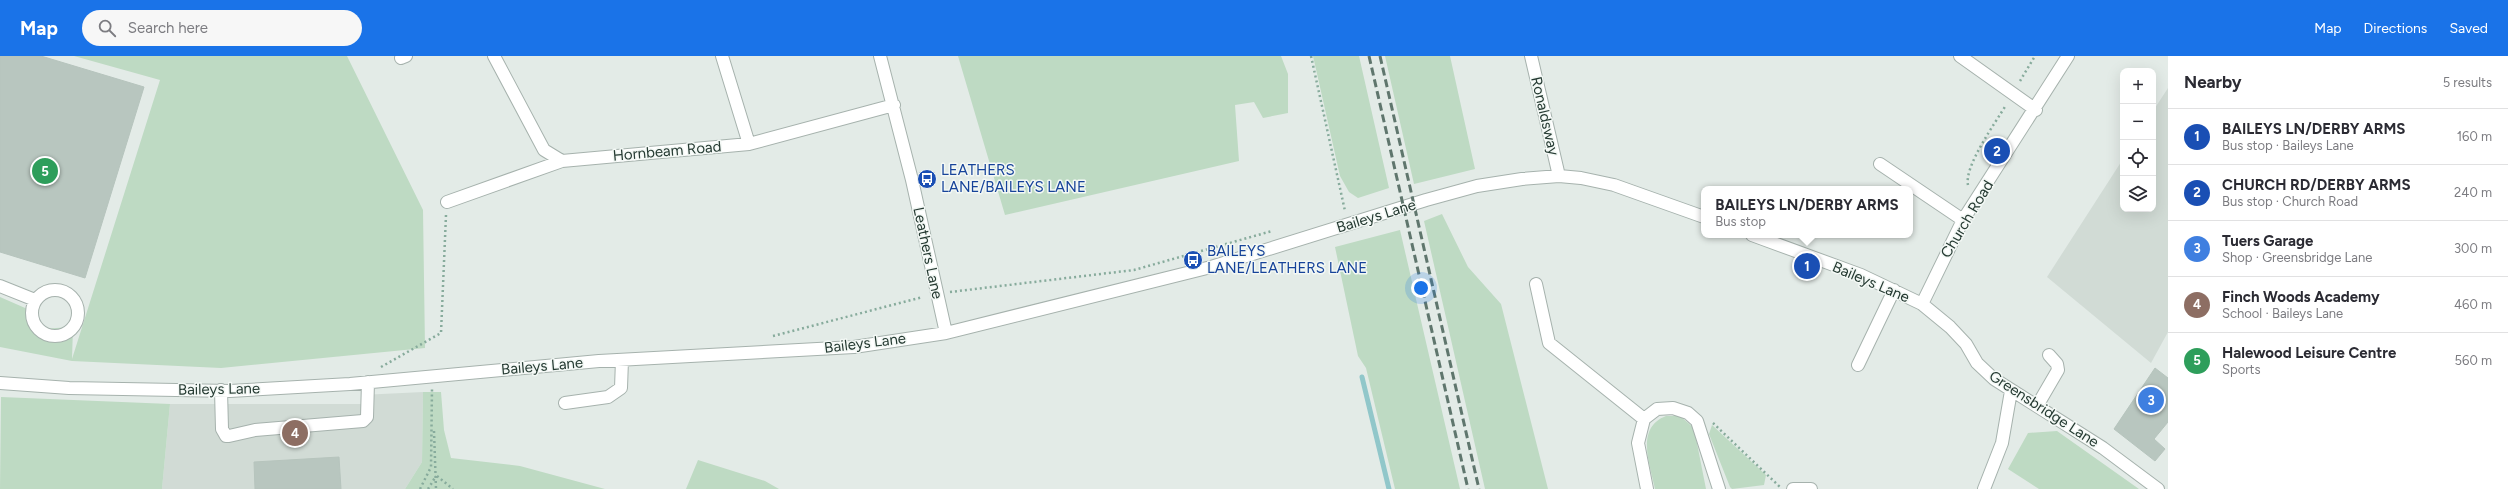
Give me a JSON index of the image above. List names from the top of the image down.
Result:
{
  "streets": {
    "street": [
      "Ronaldsway",
      "Hornbeam Road",
      "Baileys Lane",
      "Church Road",
      "Leathers Lane",
      "Greensbridge Lane"
    ]
  },
  "crossings": [
    ["Ronaldsway", "Baileys Lane"],
    ["Hornbeam Road", "Leathers Lane"],
    ["Baileys Lane", "Church Road"],
    ["Baileys Lane", "Leathers Lane"],
    ["Baileys Lane", "Greensbridge Lane"],
    ["Church Road", "Greensbridge Lane"]
  ],
  "places": {
    "bus stop": ["LEATHERS LANE/BAILEYS LANE", "BAILEYS LANE/LEATHERS LANE"]
  },
  "page": {
    "header": "Map",
    "search": "Search here",
    "nav": ["Map", "Directions", "Saved"],
    "heading": ["Nearby", "5 results"],
    "map_buttons": ["+", "−"],
    "list": [
      {
        "mark": "1",
        "name": "BAILEYS LN/DERBY ARMS",
        "note": "Bus stop · Baileys Lane",
        "value": "160 m"
      },
      {
        "mark": "2",
        "name": "CHURCH RD/DERBY ARMS",
        "note": "Bus stop · Church Road",
        "value": "240 m"
      },
      {
        "mark": "3",
        "name": "Tuers Garage",
        "note": "Shop · Greensbridge Lane",
        "value": "300 m"
      },
      {
        "mark": "4",
        "name": "Finch Woods Academy",
        "note": "School · Baileys Lane",
        "value": "460 m"
      },
      {
        "mark": "5",
        "name": "Halewood Leisure Centre",
        "note": "Sports",
        "value": "560 m"
      }
    ],
    "pins": [
      "2",
      "5",
      "1",
      "3",
      "4"
    ],
    "popup": ["BAILEYS LN/DERBY ARMS", "Bus stop"]
  }
}
